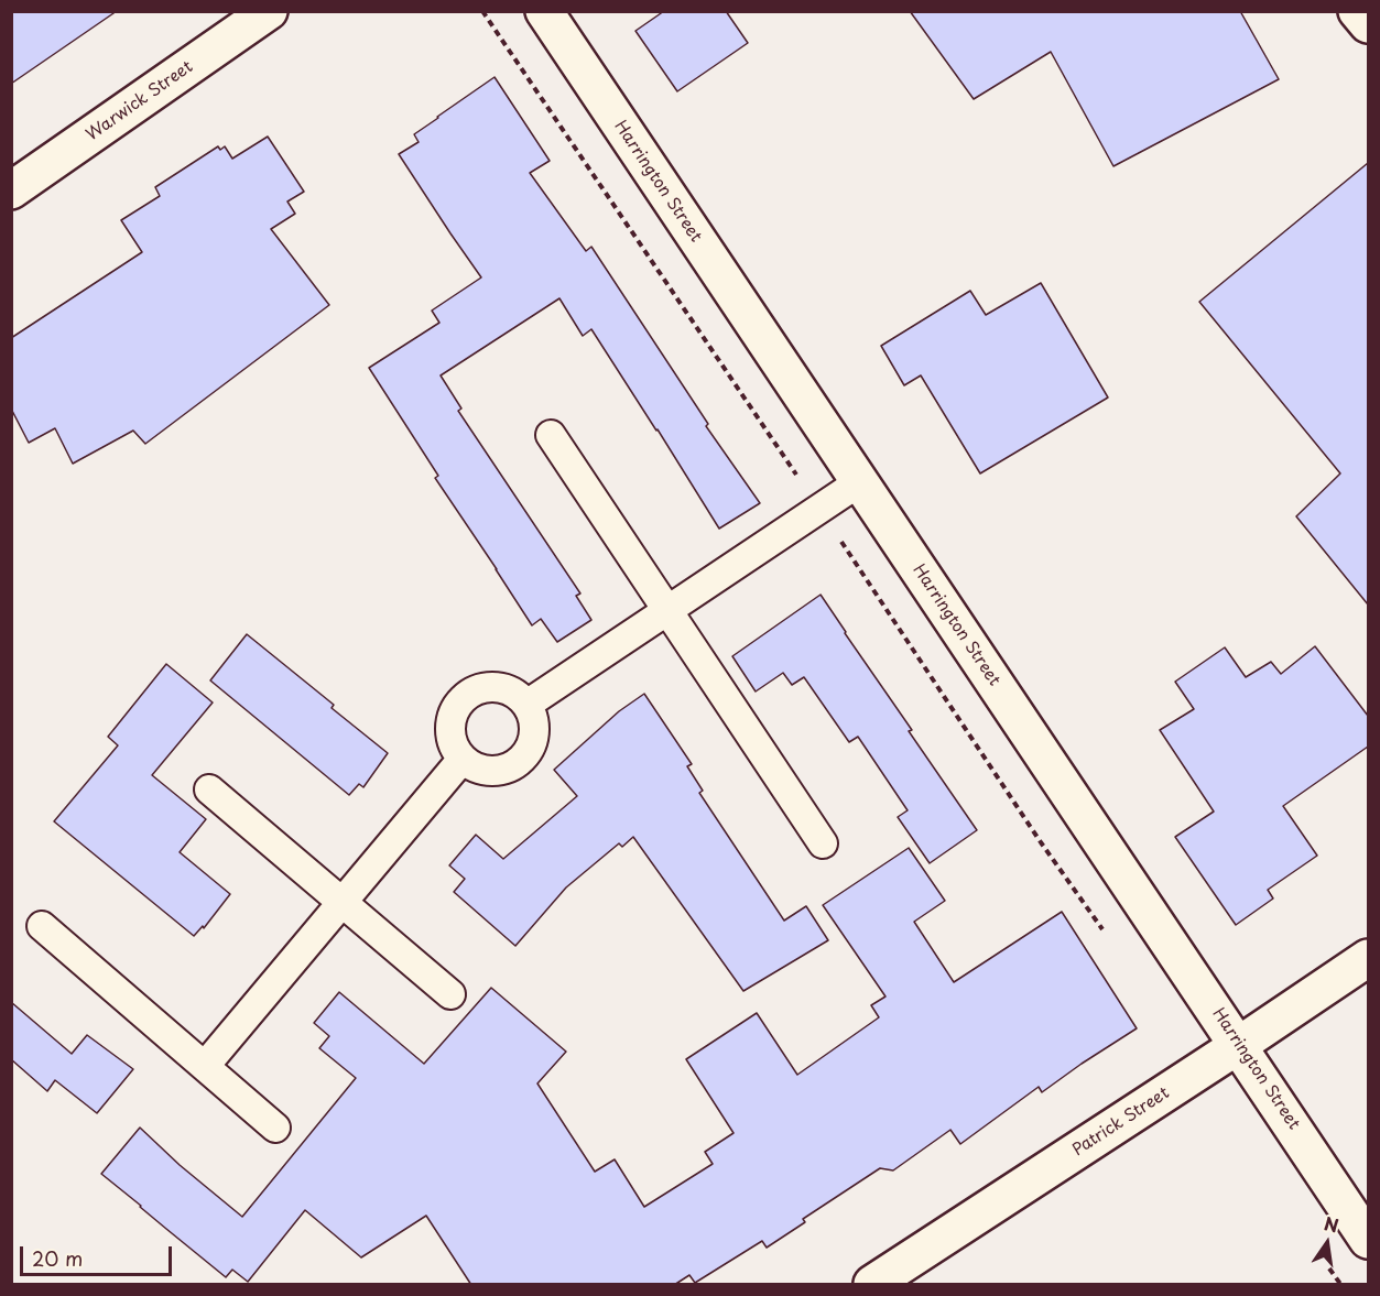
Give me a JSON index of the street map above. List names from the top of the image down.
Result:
{
  "streets": {
    "main road": ["Warwick Street", "Harrington Street", "Patrick Street"]
  },
  "crossings": [
    ["Harrington Street", "Patrick Street"]
  ],
  "scale_bar": "20 m",
  "north": "top"
}
